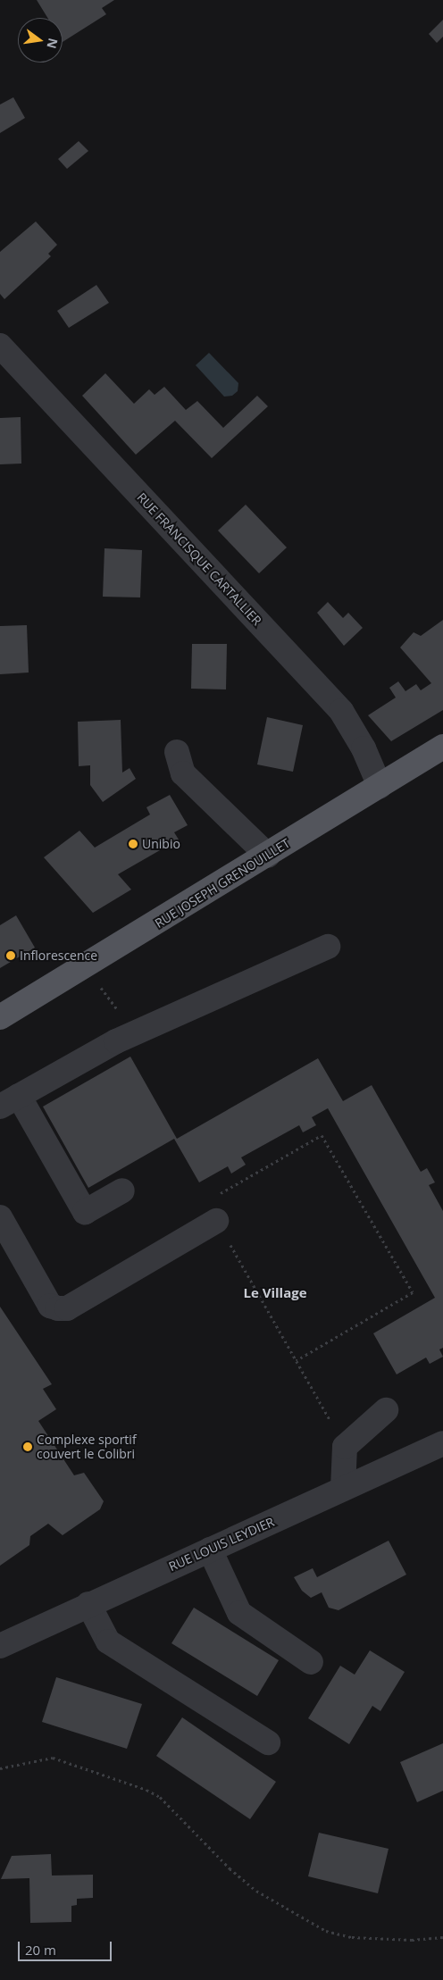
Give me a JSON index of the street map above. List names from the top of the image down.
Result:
{
  "streets": {
    "main road": ["RUE JOSEPH GRENOUILLET"],
    "street": ["RUE FRANCISQUE CARTALLIER", "RUE LOUIS LEYDIER"]
  },
  "crossings": [
    ["RUE FRANCISQUE CARTALLIER", "RUE JOSEPH GRENOUILLET"]
  ],
  "districts": ["Le Village"],
  "places": ["Unibio", "Inflorescence", "Complexe sportif couvert le Colibri"],
  "scale_bar": "20 m",
  "north": "right"
}
